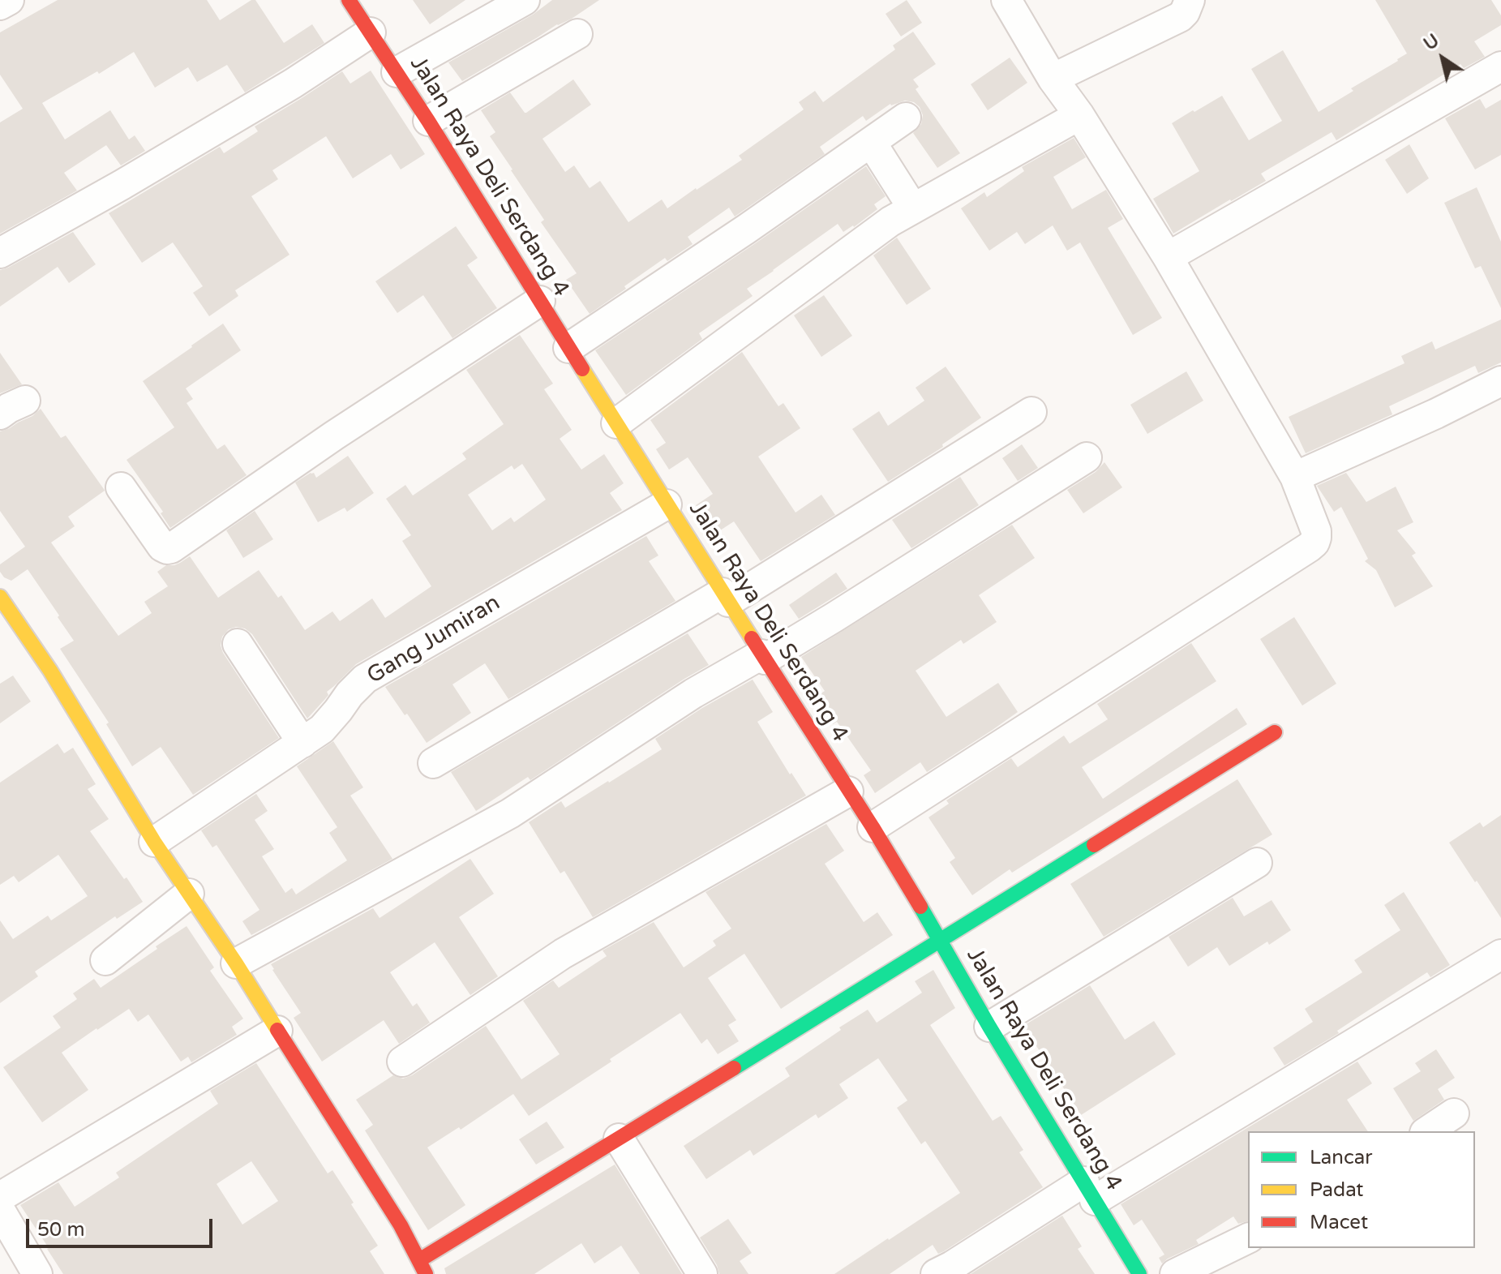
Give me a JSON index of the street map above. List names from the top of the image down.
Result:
{
  "streets": {
    "street": ["Jalan Raya Deli Serdang 4", "Gang Jumiran"]
  },
  "crossings": [
    ["Jalan Raya Deli Serdang 4", "Gang Jumiran"]
  ],
  "legend": ["Lancar", "Padat", "Macet"],
  "scale_bar": "50 m",
  "north": "top left"
}
